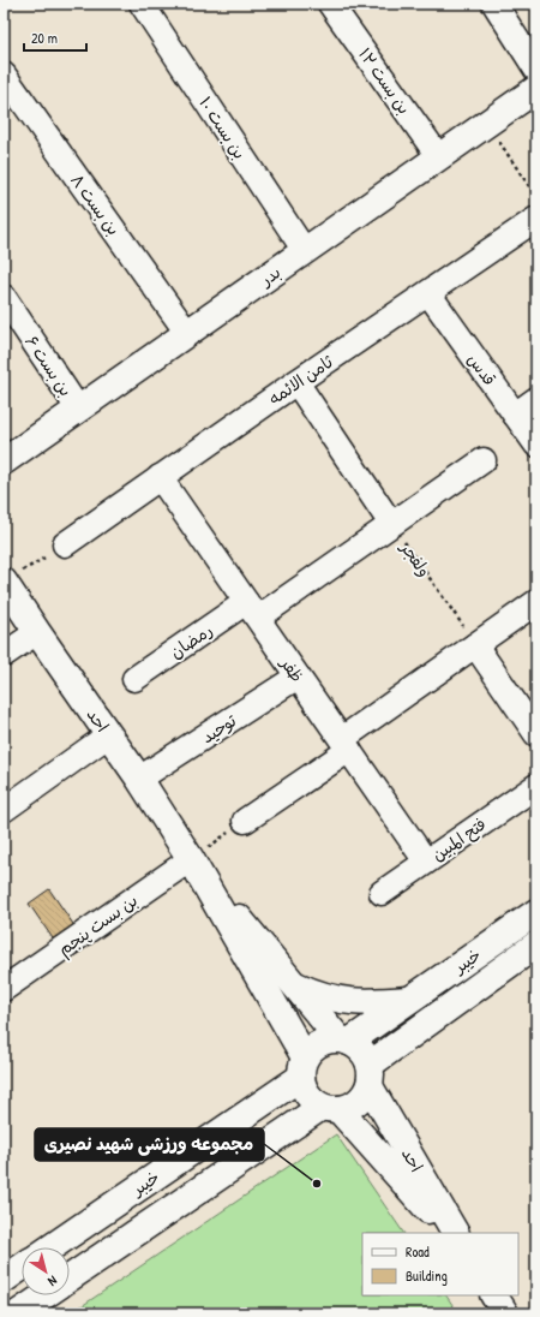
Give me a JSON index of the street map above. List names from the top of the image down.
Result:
{
  "streets": {
    "street": [
      "بن بست ۱۲",
      "بن بست ۱۰",
      "بن بست ۸",
      "بدر",
      "بن بست ۶",
      "قدس",
      "ثامن الائمه",
      "ولفجر",
      "رمضان",
      "ظفر",
      "احد",
      "توحید",
      "فتح المبین",
      "بن بست پنجم",
      "خیبر"
    ]
  },
  "crossings": [
    ["بن بست ۱۲", "بدر"],
    ["بن بست ۱۰", "بدر"],
    ["بن بست ۸", "بدر"],
    ["بدر", "بن بست ۶"],
    ["قدس", "ثامن الائمه"],
    ["ثامن الائمه", "ولفجر"],
    ["ثامن الائمه", "ظفر"],
    ["ولفجر", "رمضان"],
    ["رمضان", "ظفر"],
    ["ظفر", "توحید"],
    ["ظفر", "فتح المبین"],
    ["احد", "توحید"],
    ["احد", "بن بست پنجم"],
    ["احد", "خیبر"]
  ],
  "places": ["مجموعه ورزشی شهید نصیری"],
  "legend": ["Road", "Building"],
  "scale_bar": "20 m",
  "north": "bottom right"
}
